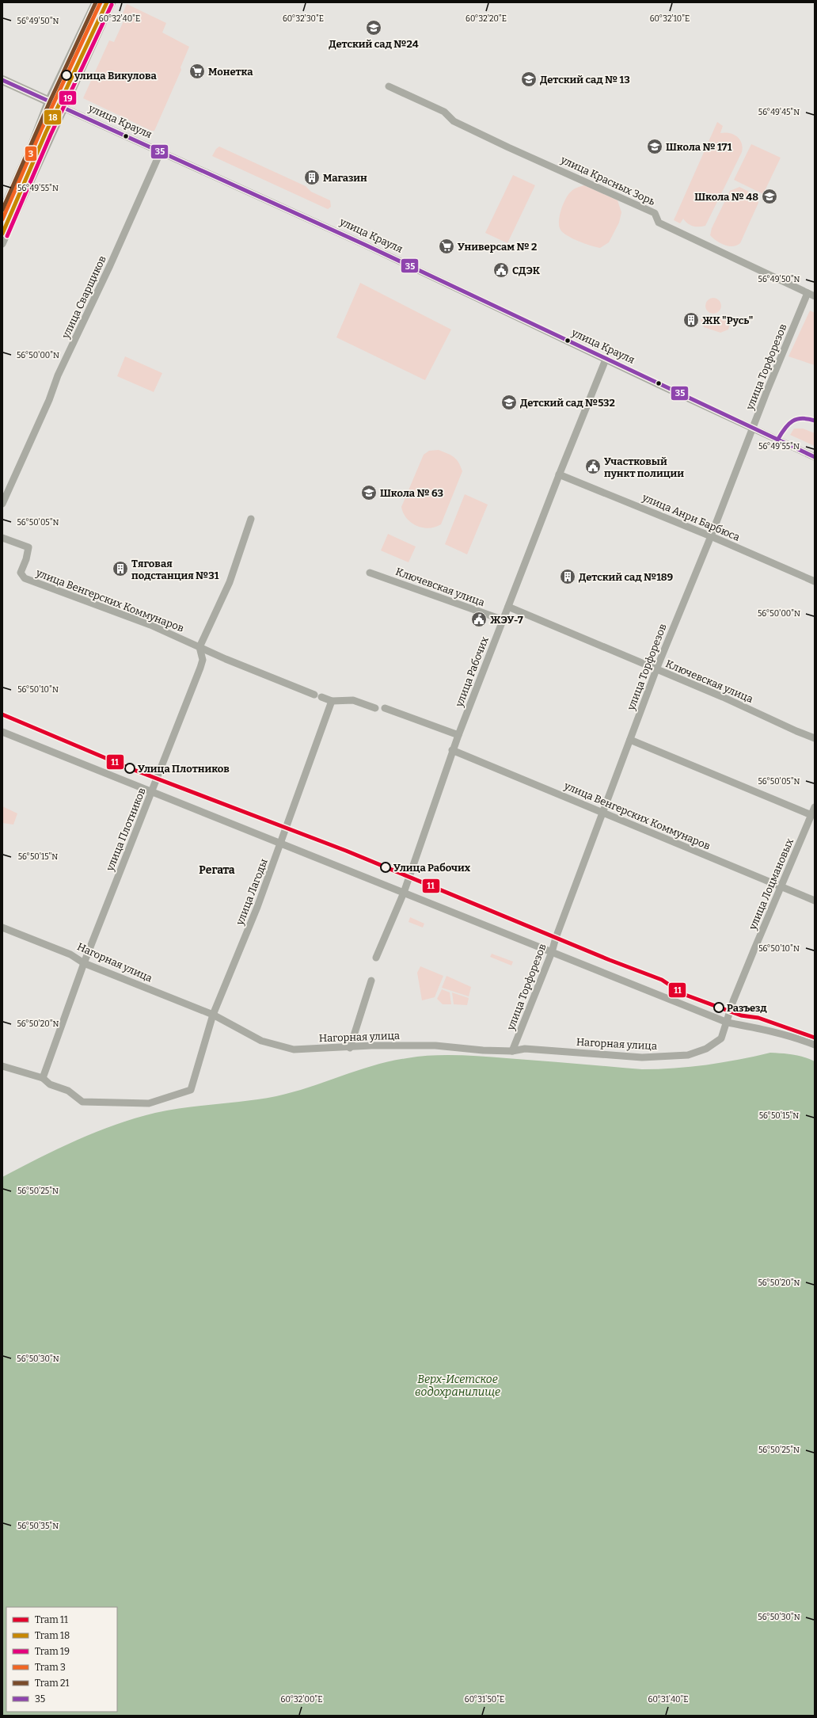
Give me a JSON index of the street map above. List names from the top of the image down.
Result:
{
  "streets": {
    "main road": ["улица Крауля"],
    "street": [
      "улица Красных Зорь",
      "улица Сварщиков",
      "улица Торфорезов",
      "улица Анри Барбюса",
      "Ключевская улица",
      "улица Венгерских Коммунаров",
      "улица Рабочих",
      "улица Плотников",
      "улица Лоцмановых",
      "улица Лагоды",
      "Нагорная улица"
    ]
  },
  "crossings": [
    ["улица Крауля", "улица Сварщиков"],
    ["улица Крауля", "улица Торфорезов"],
    ["улица Крауля", "улица Рабочих"],
    ["улица Красных Зорь", "улица Торфорезов"],
    ["улица Торфорезов", "улица Анри Барбюса"],
    ["улица Торфорезов", "Ключевская улица"],
    ["улица Торфорезов", "улица Венгерских Коммунаров"],
    ["улица Торфорезов", "Нагорная улица"],
    ["улица Анри Барбюса", "улица Рабочих"],
    ["Ключевская улица", "улица Рабочих"],
    ["улица Венгерских Коммунаров", "улица Рабочих"],
    ["улица Венгерских Коммунаров", "улица Плотников"],
    ["улица Венгерских Коммунаров", "улица Лоцмановых"],
    ["улица Венгерских Коммунаров", "улица Лагоды"],
    ["улица Плотников", "улица Лагоды"],
    ["улица Плотников", "Нагорная улица"],
    ["улица Лоцмановых", "Нагорная улица"],
    ["улица Лагоды", "Нагорная улица"]
  ],
  "districts": ["Регата"],
  "water": ["Верх-Исетское водохранилище"],
  "places": {
    "school or university": [
      "Детский сад №24",
      "Детский сад № 13",
      "Школа № 171",
      "Школа № 48",
      "Детский сад №532",
      "Школа № 63"
    ],
    "supermarket": ["Монетка", "Универсам № 2"],
    "other": [
      "улица Викулова",
      "Улица Плотников",
      "Улица Рабочих",
      "Разъезд"
    ],
    "building": [
      "Магазин",
      "ЖК \"Русь\"",
      "Тяговая подстанция №31",
      "Детский сад №189"
    ],
    "public building": ["СДЭК", "Участковый пункт полиции", "ЖЭУ-7"]
  },
  "lines": [
    "tram line 18",
    "tram line 3",
    "tram line 21",
    "tram line 19",
    "transit line 35",
    "tram line 11"
  ],
  "legend": [
    "Tram 11",
    "Tram 18",
    "Tram 19",
    "Tram 3",
    "Tram 21",
    "35"
  ],
  "coordinates": [
    "60°32'40\"E",
    "60°32'30\"E",
    "60°32'20\"E",
    "60°32'10\"E",
    "56°49'50\"N",
    "56°49'45\"N",
    "56°49'55\"N",
    "56°50'00\"N",
    "56°50'05\"N",
    "56°50'10\"N",
    "56°50'15\"N",
    "56°50'20\"N",
    "56°50'25\"N",
    "56°50'30\"N",
    "56°50'35\"N",
    "60°32'00\"E",
    "60°31'50\"E",
    "60°31'40\"E"
  ]
}
